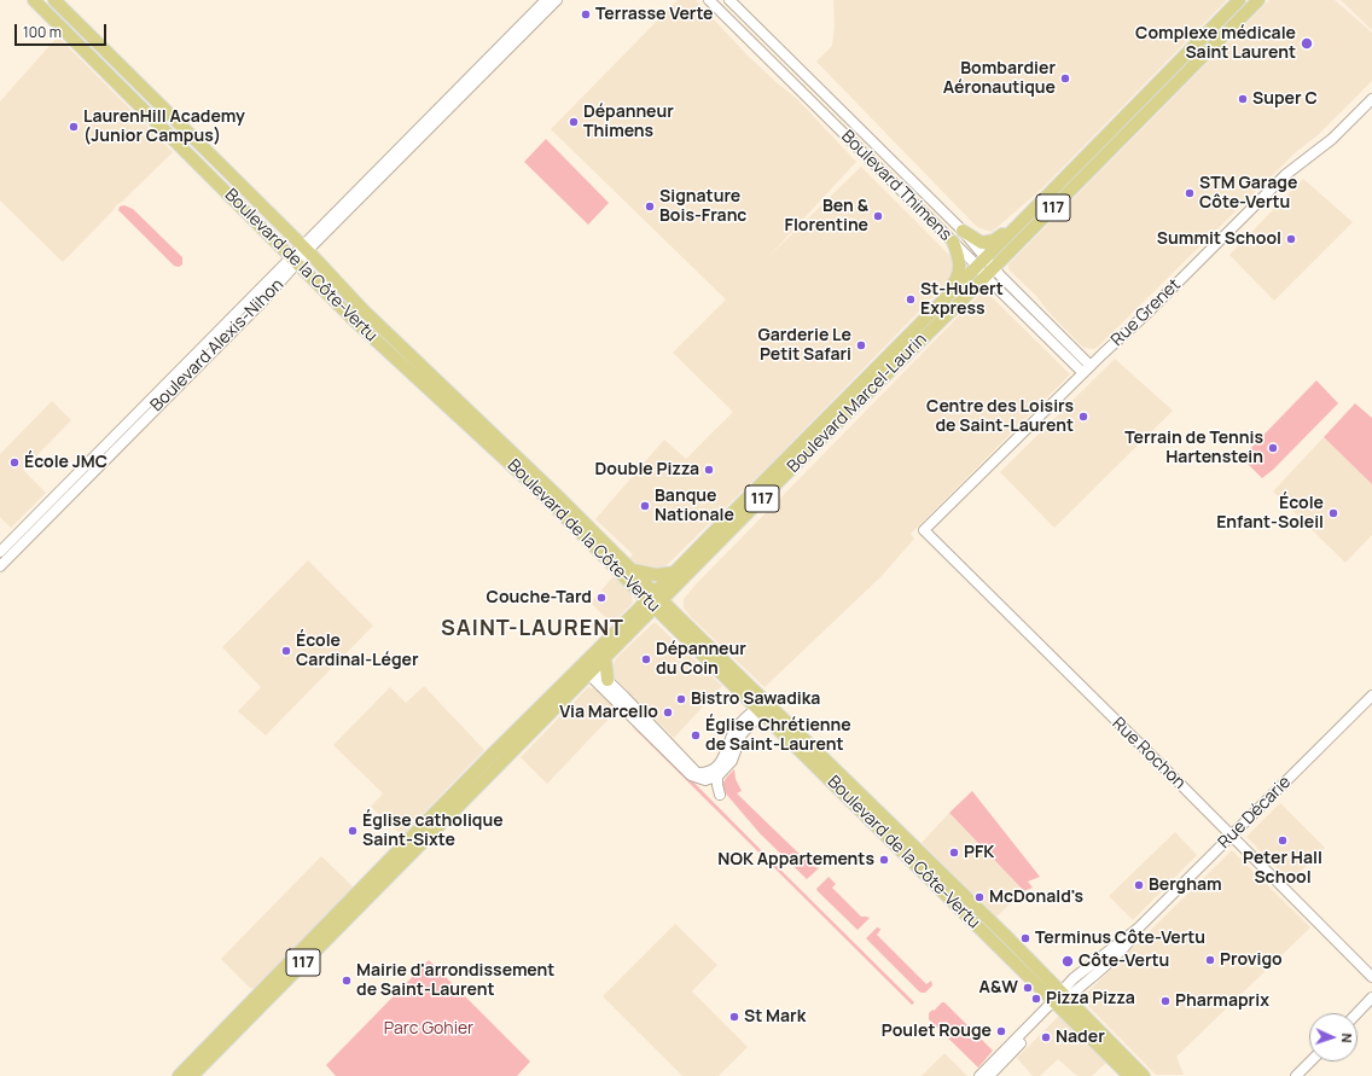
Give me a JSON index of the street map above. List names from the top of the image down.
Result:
{
  "streets": {
    "main road": ["117", "Boulevard de la Côte-Vertu", "Boulevard Marcel-Laurin"],
    "street": [
      "Boulevard Thimens",
      "Rue Grenet",
      "Boulevard Alexis-Nihon",
      "Rue Rochon",
      "Rue Décarie"
    ]
  },
  "crossings": [
    ["Boulevard Thimens", "Rue Grenet"],
    ["Boulevard Thimens", "Boulevard Marcel-Laurin"],
    ["Boulevard de la Côte-Vertu", "Boulevard Alexis-Nihon"],
    ["Boulevard de la Côte-Vertu", "Boulevard Marcel-Laurin"],
    ["Boulevard de la Côte-Vertu", "Rue Décarie"],
    ["Rue Grenet", "Rue Rochon"],
    ["Rue Rochon", "Rue Décarie"]
  ],
  "districts": ["SAINT-LAURENT"],
  "parks": ["Parc Gohier"],
  "places": [
    "Terrasse Verte",
    "Complexe médicale Saint Laurent",
    "Bombardier Aéronautique",
    "Super C",
    "Dépanneur Thimens",
    "LaurenHill Academy (Junior Campus)",
    "STM Garage Côte-Vertu",
    "Signature Bois-Franc",
    "Ben & Florentine",
    "Summit School",
    "St-Hubert Express",
    "Garderie Le Petit Safari",
    "Centre des Loisirs de Saint-Laurent",
    "Terrain de Tennis Hartenstein",
    "École JMC",
    "Double Pizza",
    "Banque Nationale",
    "École Enfant-Soleil",
    "Couche-Tard",
    "École Cardinal-Léger",
    "Dépanneur du Coin",
    "Bistro Sawadika",
    "Via Marcello",
    "Église Chrétienne de Saint-Laurent",
    "Église catholique Saint-Sixte",
    "Peter Hall School",
    "PFK",
    "NOK Appartements",
    "Bergham",
    "McDonald's",
    "Terminus Côte-Vertu",
    "Provigo",
    "Côte-Vertu",
    "Mairie d'arrondissement de Saint-Laurent",
    "A&W",
    "Pizza Pizza",
    "Pharmaprix",
    "St Mark",
    "Poulet Rouge",
    "Nader"
  ],
  "scale_bar": "100 m",
  "north": "right"
}
